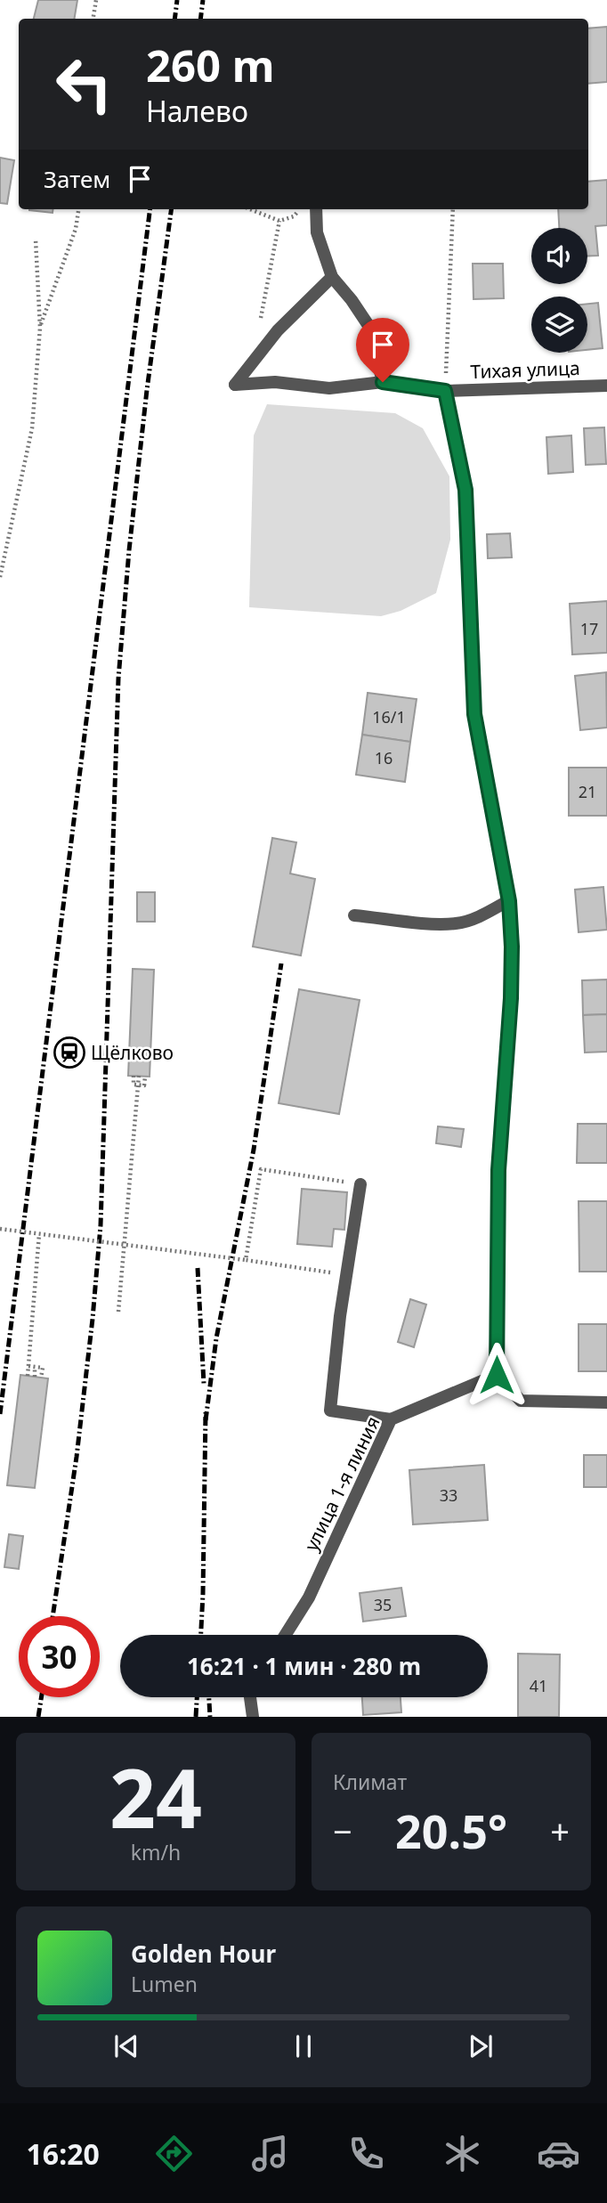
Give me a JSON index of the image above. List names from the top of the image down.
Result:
{
  "streets": {
    "street": ["Тихая улица", "улица 1-я линия"]
  },
  "places": {
    "station": ["Щёлково"]
  },
  "house_numbers": [
    "17",
    "16/1",
    "16",
    "21",
    "33",
    "35",
    "41"
  ],
  "page": {
    "turn": ["260 m", "Налево"],
    "then": "Затем",
    "limit": "30",
    "trip": "16:21 · 1 мин · 280 m",
    "tile": [
      ["24", "km/h"],
      "Климат"
    ],
    "heat": ["−", "20.5°", "+"],
    "song": ["Golden Hour", "Lumen"],
    "tabs": "16:20"
  }
}
